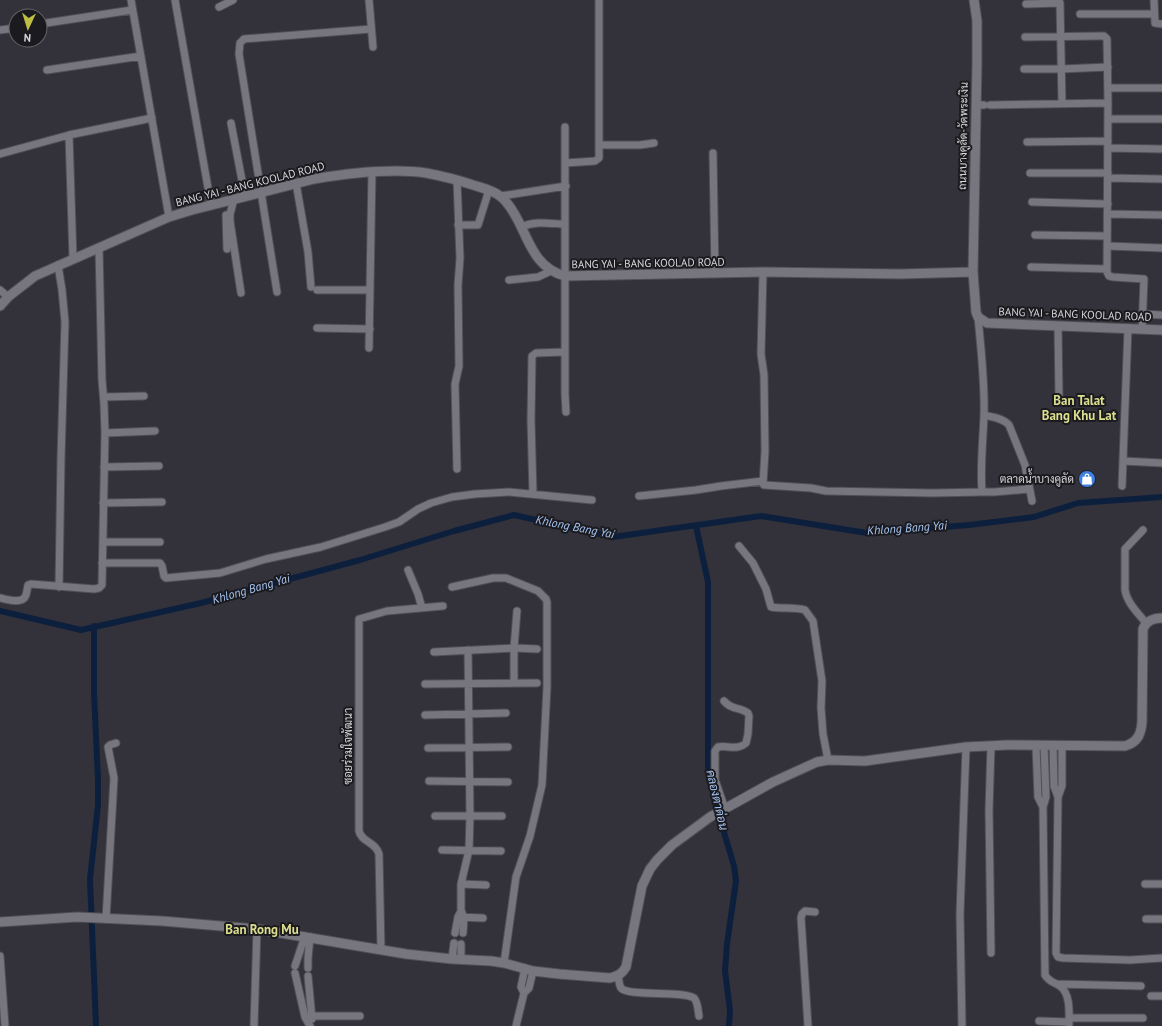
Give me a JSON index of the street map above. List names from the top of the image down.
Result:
{
  "streets": {
    "street": ["ถนนบางคูลัด-วัดพระเงิน", "BANG YAI - BANG KOOLAD ROAD", "ซอยร่วมใจพัฒนา"]
  },
  "crossings": [
    ["ถนนบางคูลัด-วัดพระเงิน", "BANG YAI - BANG KOOLAD ROAD"]
  ],
  "districts": ["Ban Talat Bang Khu Lat", "Ban Rong Mu"],
  "water": ["Khlong Bang Yai", "คลองตาด่อน"],
  "places": {
    "shop": ["ตลาดน้ำบางคูลัด"]
  },
  "north": "bottom"
}
